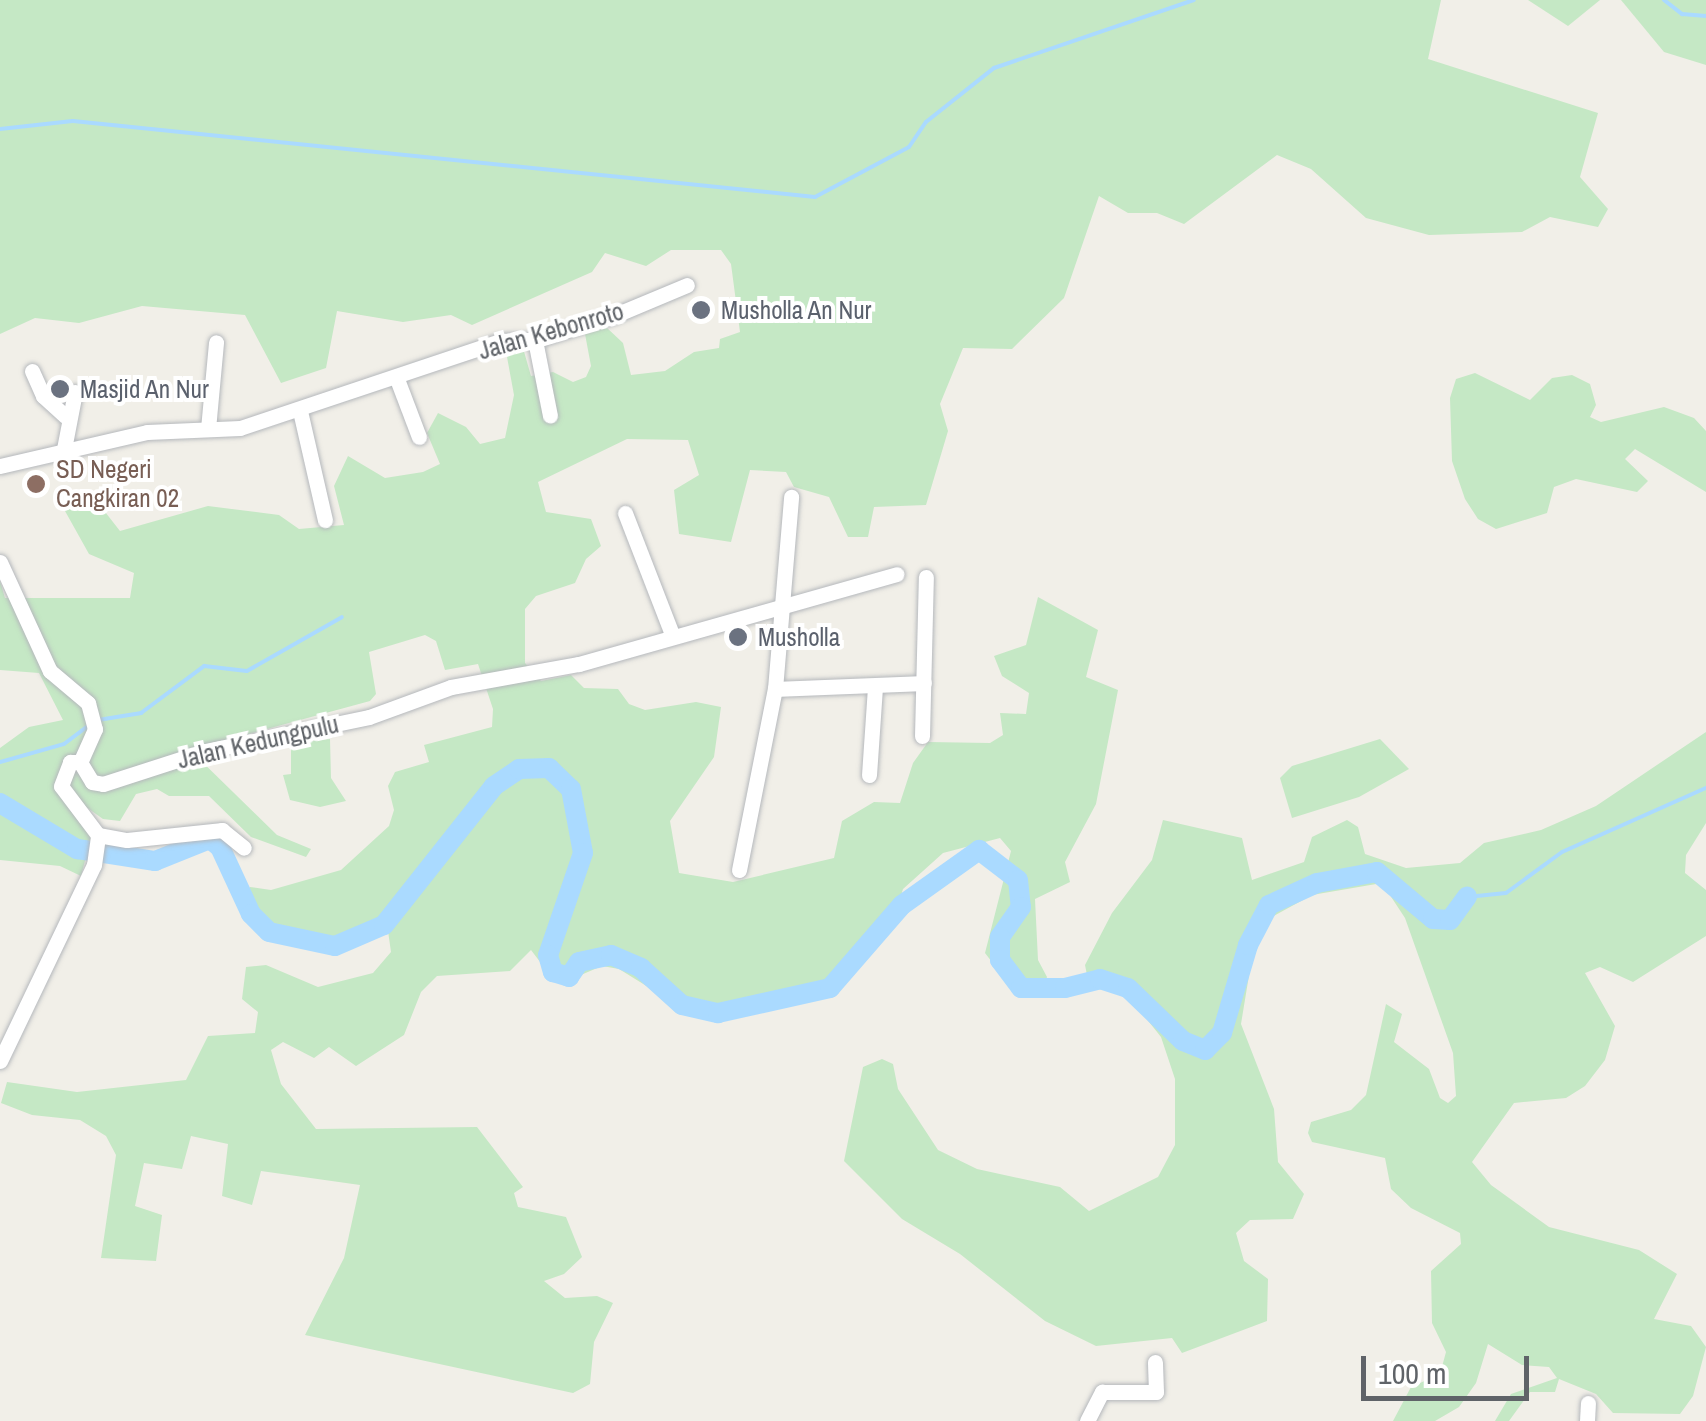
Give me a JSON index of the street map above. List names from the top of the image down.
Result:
{
  "streets": {
    "street": ["Jalan Kebonroto", "Jalan Kedungpulu"]
  },
  "places": [
    "Musholla An Nur",
    "Masjid An Nur",
    "SD Negeri Cangkiran 02",
    "Musholla"
  ],
  "scale_bar": "100 m"
}
